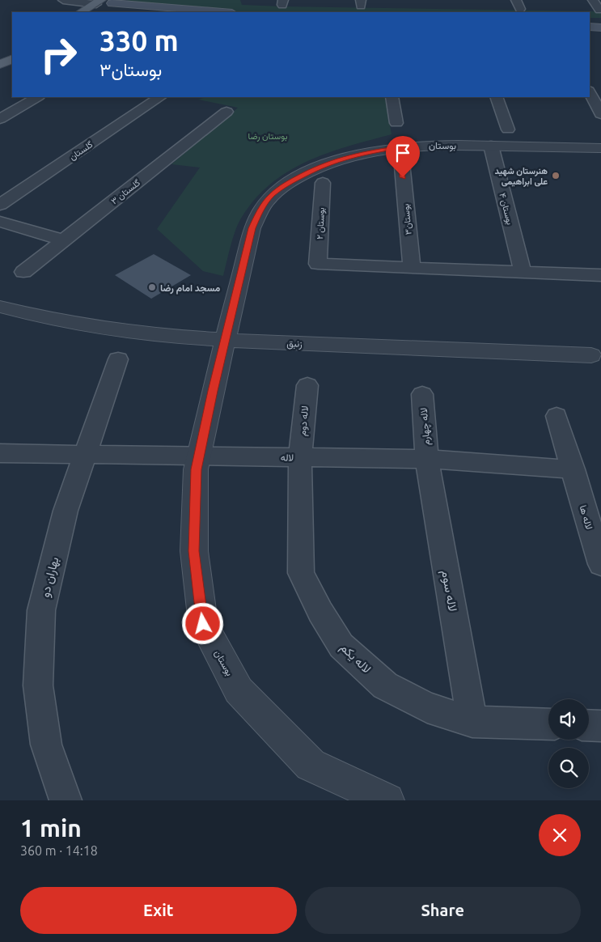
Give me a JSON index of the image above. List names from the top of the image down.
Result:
{
  "streets": {
    "street": [
      "بوستان",
      "گلستان",
      "گلستان ۳",
      "بوستان ۴",
      "بوستان۳",
      "بوستان ۲",
      "زنبق",
      "لاله دوم",
      "لاله چهارم",
      "لاله",
      "لاله ها",
      "بهاران دو",
      "لاله سوم",
      "لاله یکم"
    ]
  },
  "crossings": [
    ["بوستان", "بوستان ۴"],
    ["بوستان", "بوستان۳"],
    ["بوستان", "زنبق"],
    ["بوستان", "لاله"],
    ["بوستان۳", "بوستان ۲"],
    ["لاله دوم", "لاله"],
    ["لاله دوم", "لاله یکم"],
    ["لاله چهارم", "لاله"],
    ["لاله چهارم", "لاله سوم"],
    ["لاله", "لاله ها"],
    ["لاله", "بهاران دو"],
    ["لاله", "لاله سوم"],
    ["لاله", "لاله یکم"],
    ["لاله سوم", "لاله یکم"]
  ],
  "parks": ["بوستان رضا"],
  "places": ["هنرستان شهید علی ابراهیمی", "مسجد امام رضا"],
  "page": {
    "turn": ["330 m", "بوستان۳"],
    "heading": ["1 min", "360 m · 14:18"],
    "buttons": ["Exit", "Share"]
  }
}
